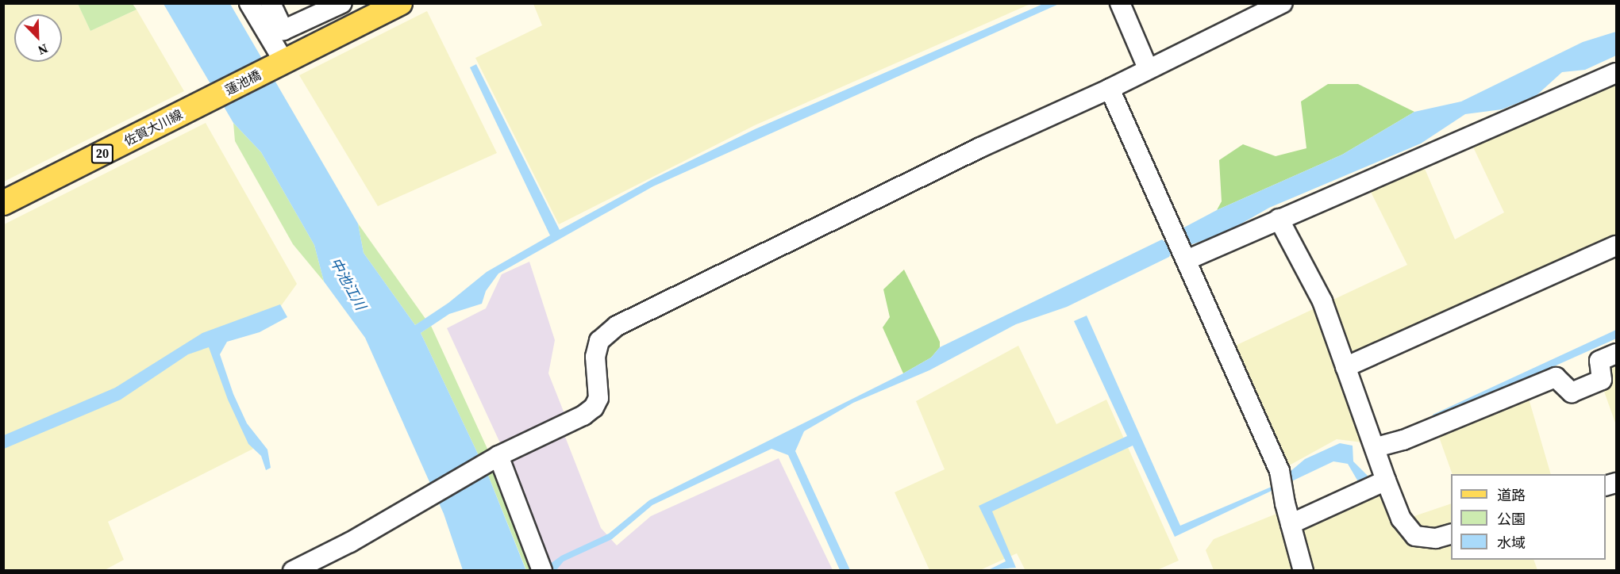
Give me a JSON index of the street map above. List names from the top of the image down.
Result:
{
  "streets": {
    "main road": ["蓮池橋", "佐賀大川線", "20"]
  },
  "crossings": [
    ["蓮池橋", "佐賀大川線"],
    ["蓮池橋", "20"]
  ],
  "water": ["中池江川"],
  "legend": ["道路", "公園", "水域"],
  "north": "bottom right"
}
